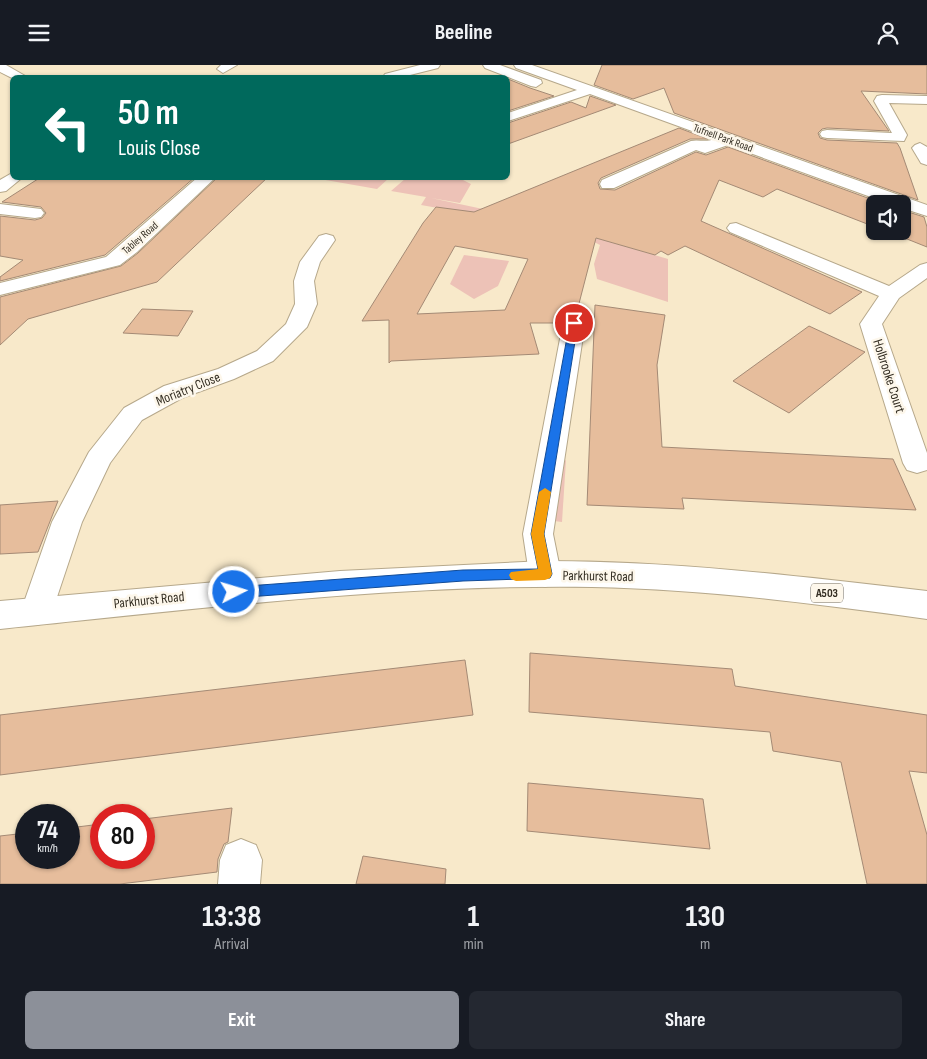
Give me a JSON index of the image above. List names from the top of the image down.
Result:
{
  "streets": {
    "main road": [
      "Tufnell Park Road",
      "Tabley Road",
      "Holbrooke Court",
      "Moriatry Close",
      "Parkhurst Road",
      "A503"
    ]
  },
  "crossings": [
    ["Moriatry Close", "Parkhurst Road"]
  ],
  "page": {
    "header": "Beeline",
    "turn": ["50 m", "Louis Close"],
    "speed": "74 km/h",
    "limit": "80",
    "eta": [
      "13:38",
      "Arrival",
      "1",
      "min",
      "130",
      "m"
    ],
    "buttons": ["Exit", "Share"]
  }
}
